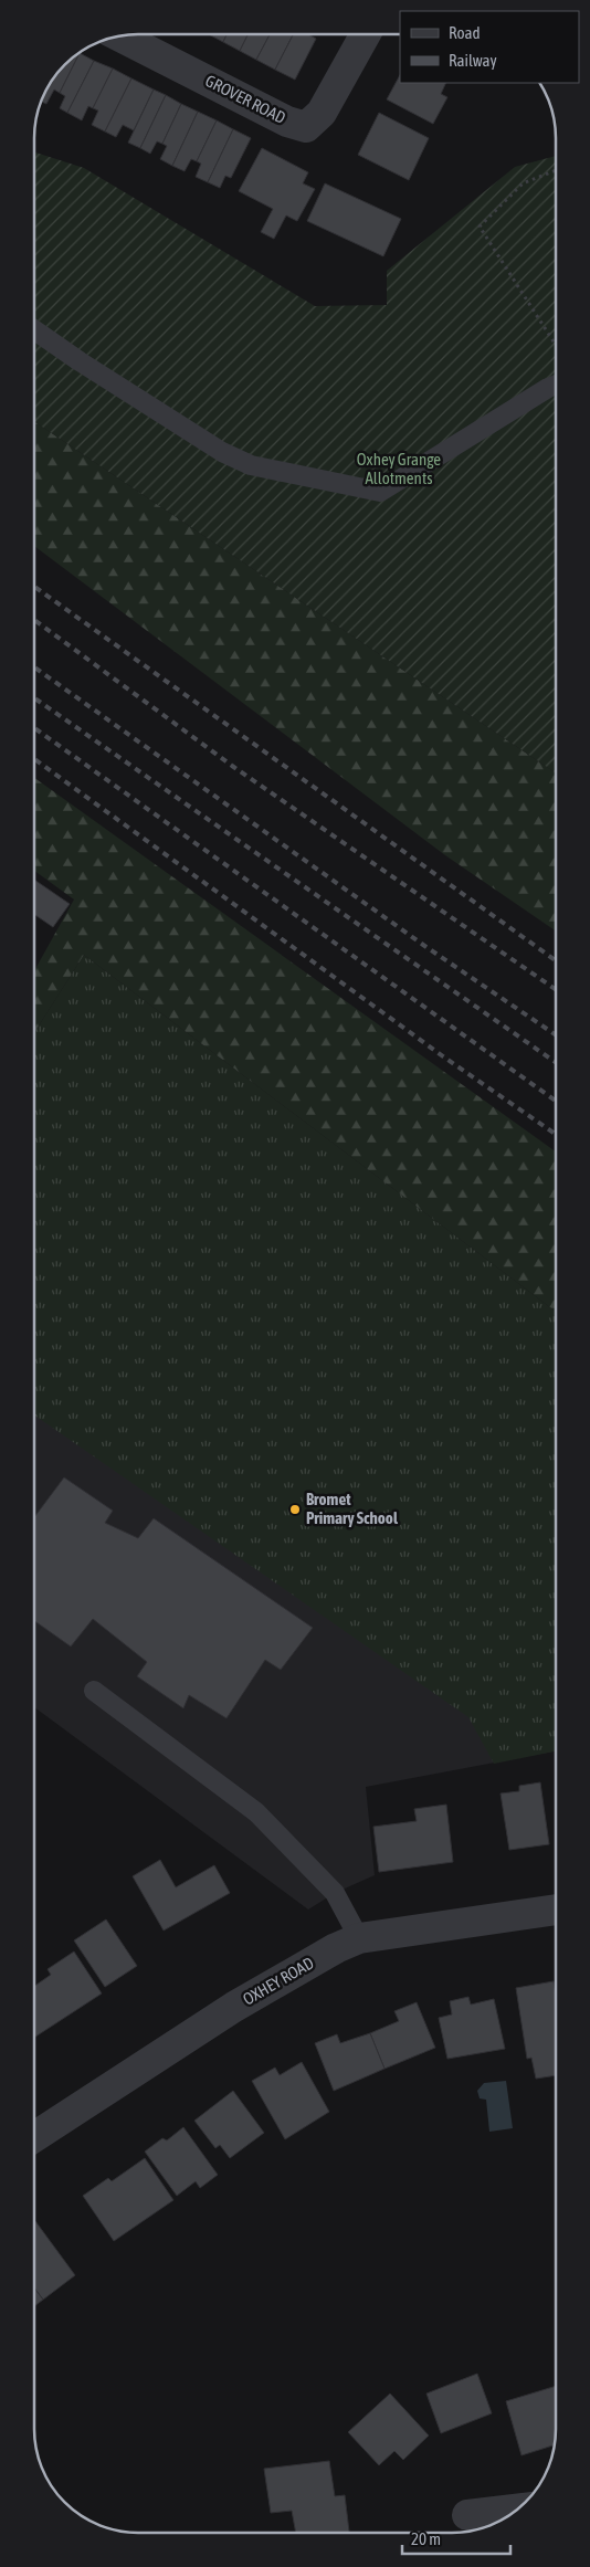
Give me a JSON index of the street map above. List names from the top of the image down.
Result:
{
  "streets": {
    "street": ["GROVER ROAD", "OXHEY ROAD"]
  },
  "parks": ["Oxhey Grange Allotments"],
  "places": ["Bromet Primary School"],
  "legend": ["Road", "Railway"],
  "scale_bar": "20 m"
}
